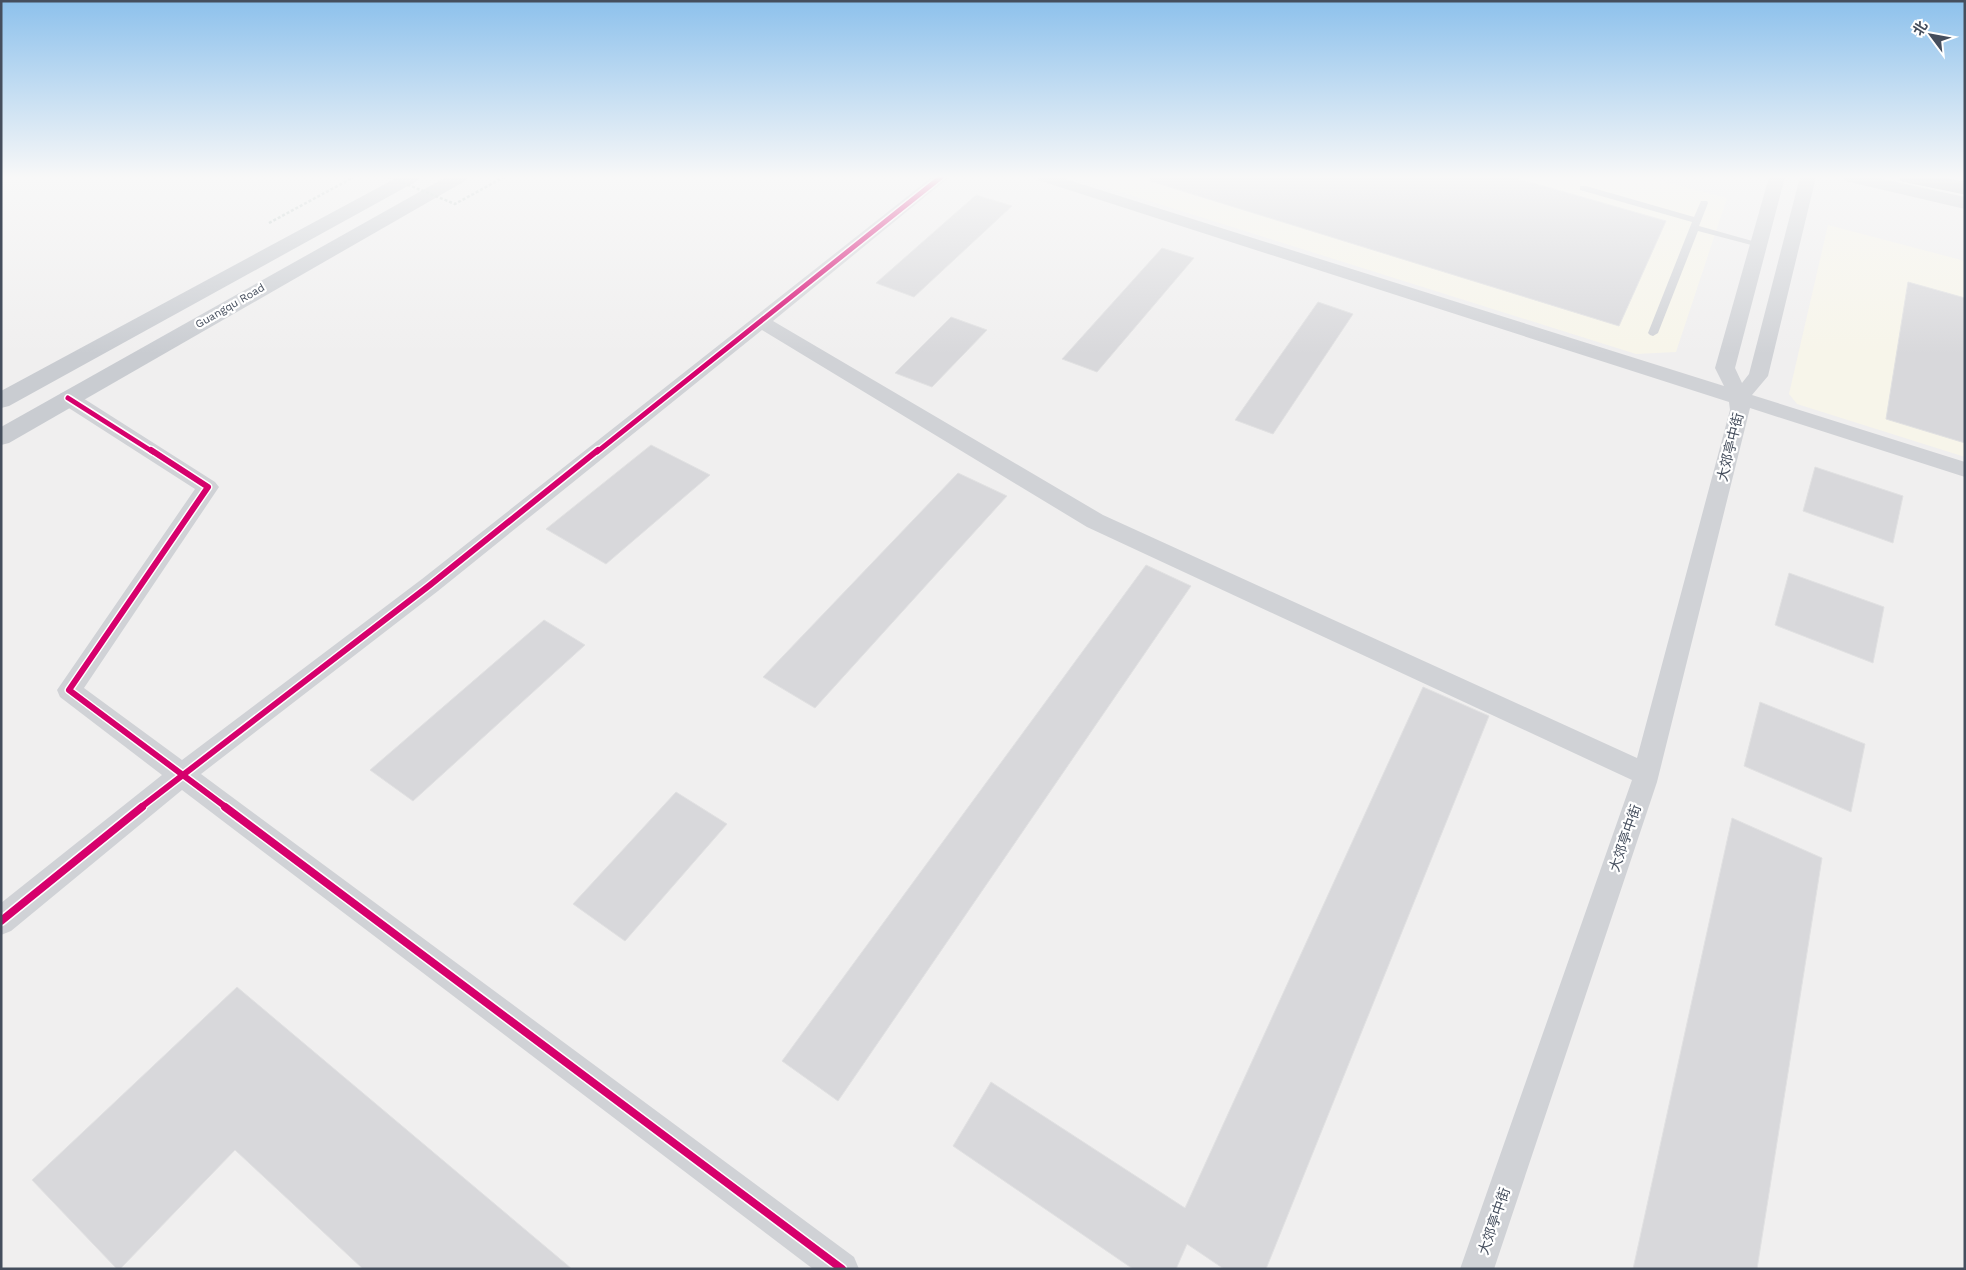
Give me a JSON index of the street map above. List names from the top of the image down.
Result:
{
  "streets": {
    "main road": ["Guangqu Road"],
    "street": ["大郊亭中街"]
  },
  "north": "top left"
}
